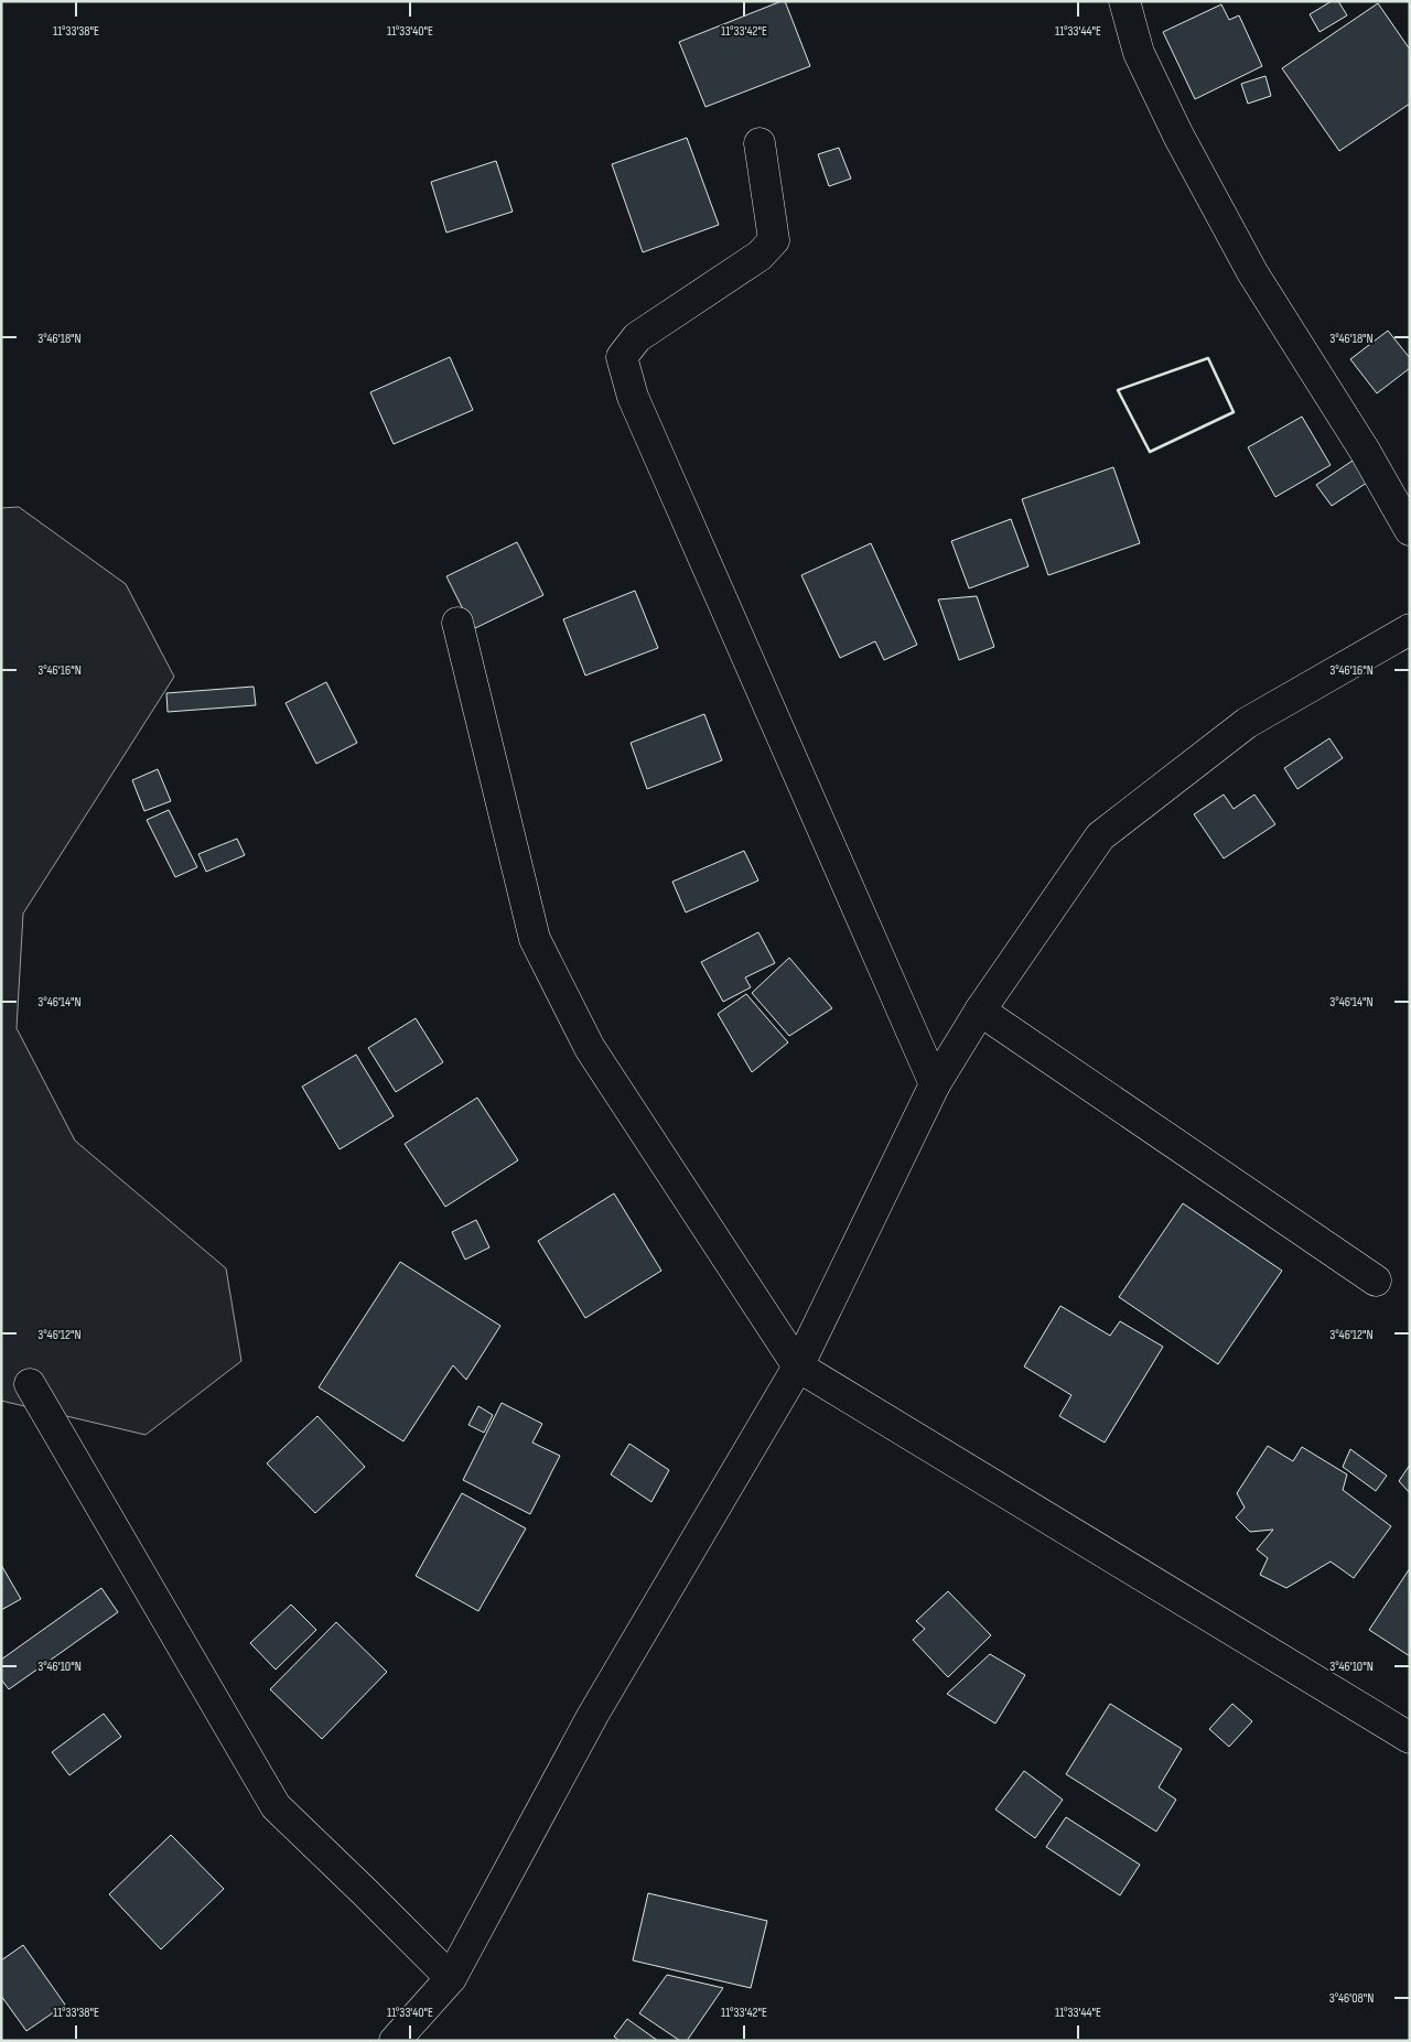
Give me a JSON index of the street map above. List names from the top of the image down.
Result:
{
  "coordinates": [
    "11°33'38\"E",
    "11°33'40\"E",
    "11°33'42\"E",
    "11°33'44\"E",
    "3°46'18\"N",
    "3°46'16\"N",
    "3°46'14\"N",
    "3°46'12\"N",
    "3°46'10\"N",
    "3°46'08\"N"
  ]
}
